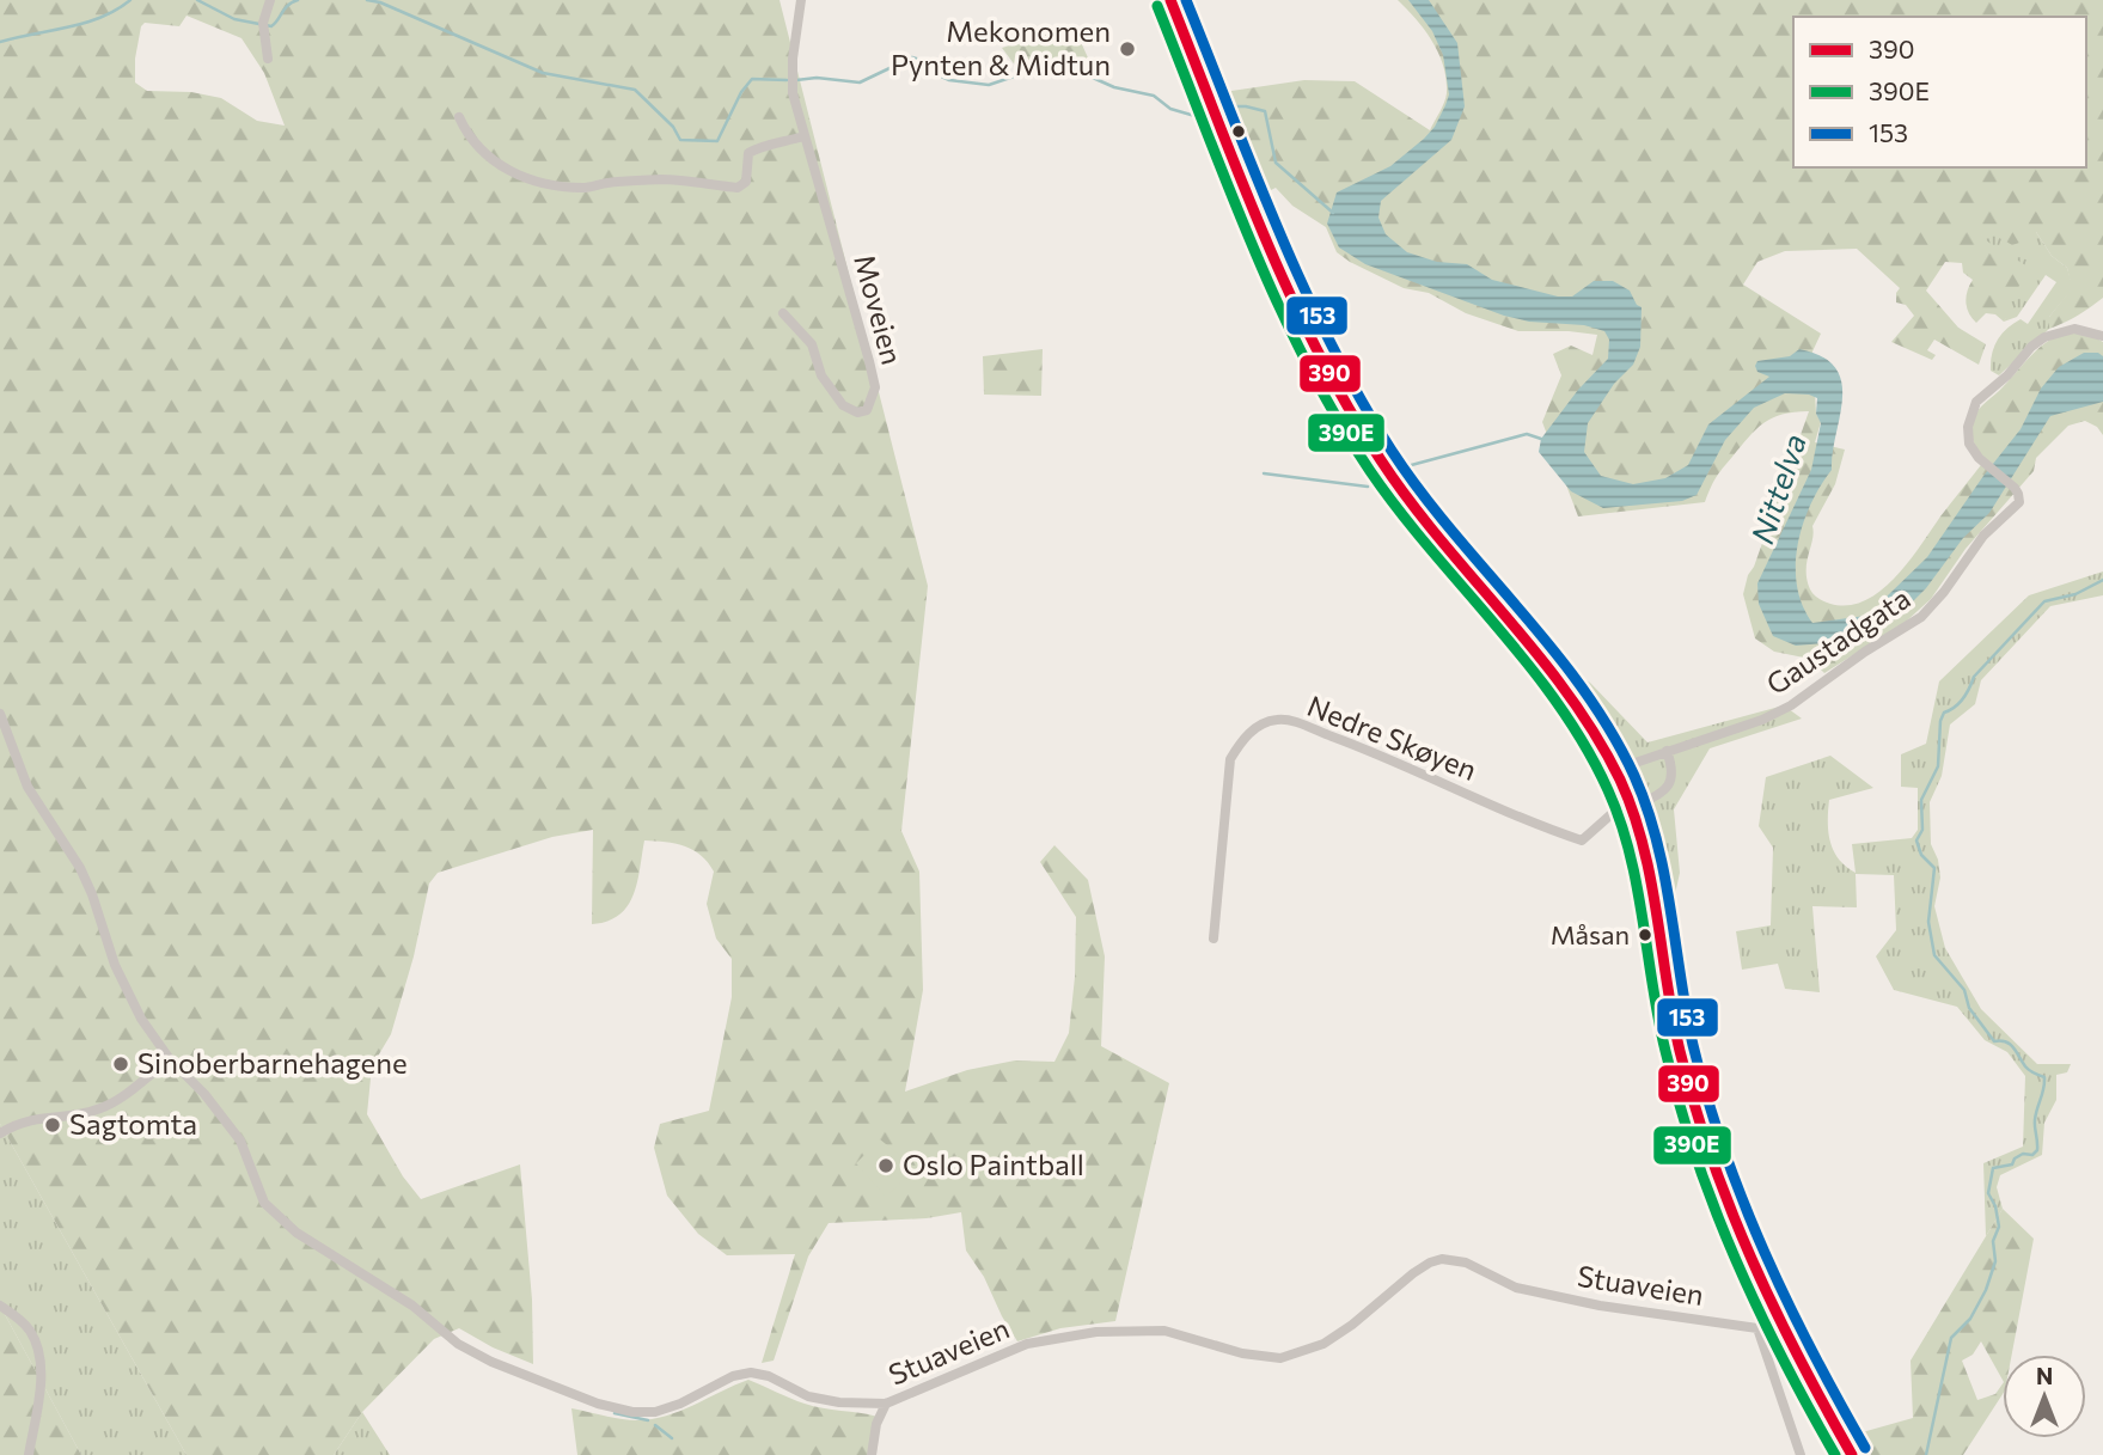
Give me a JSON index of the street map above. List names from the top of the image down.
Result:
{
  "streets": {
    "street": [
      "Moveien",
      "Gaustadgata",
      "Nedre Skøyen",
      "Stuaveien"
    ]
  },
  "water": ["Nittelva"],
  "places": [
    "Mekonomen Pynten & Midtun",
    "Måsan",
    "Sinoberbarnehagene",
    "Sagtomta",
    "Oslo Paintball"
  ],
  "lines": ["transit line 390", "transit line 153", "transit line 390E"],
  "legend": ["390", "390E", "153"],
  "north": "top"
}
